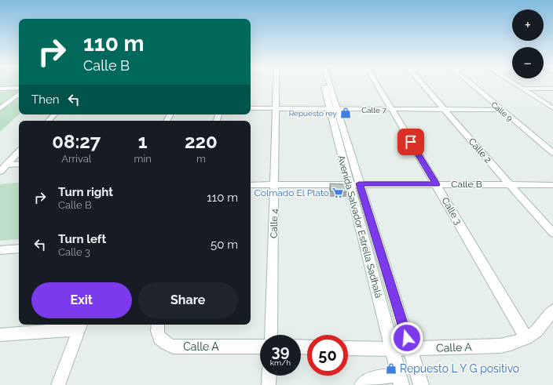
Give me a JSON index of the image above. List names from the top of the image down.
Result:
{
  "streets": {
    "main road": ["Avenida Salvador Estrella Sadhalá"],
    "street": [
      "Calle 7",
      "Calle 9",
      "Calle 2",
      "Calle B",
      "Calle 3",
      "Calle 4",
      "Calle A"
    ]
  },
  "crossings": [
    ["Calle 7", "Calle 9"],
    ["Calle 7", "Calle 2"],
    ["Calle 7", "Calle 3"],
    ["Calle 7", "Calle 4"],
    ["Calle 7", "Avenida Salvador Estrella Sadhalá"],
    ["Calle 2", "Calle B"],
    ["Calle B", "Calle 3"],
    ["Calle B", "Calle 4"],
    ["Calle B", "Avenida Salvador Estrella Sadhalá"],
    ["Calle 3", "Calle A"],
    ["Avenida Salvador Estrella Sadhalá", "Calle A"]
  ],
  "places": {
    "shop": ["Repuesto rey", "Repuesto L Y G positivo"],
    "supermarket": ["Colmado El Plato"]
  },
  "page": {
    "map_buttons": ["+", "−"],
    "turn": ["110 m", "Calle B"],
    "then": "Then",
    "eta": [
      "08:27",
      "Arrival",
      "1",
      "min",
      "220",
      "m"
    ],
    "list": [
      {
        "name": "Turn right",
        "note": "Calle B",
        "value": "110 m"
      },
      {
        "name": "Turn left",
        "note": "Calle 3",
        "value": "50 m"
      }
    ],
    "buttons": ["Exit", "Share"],
    "speed": "39 km/h",
    "limit": "50"
  }
}
